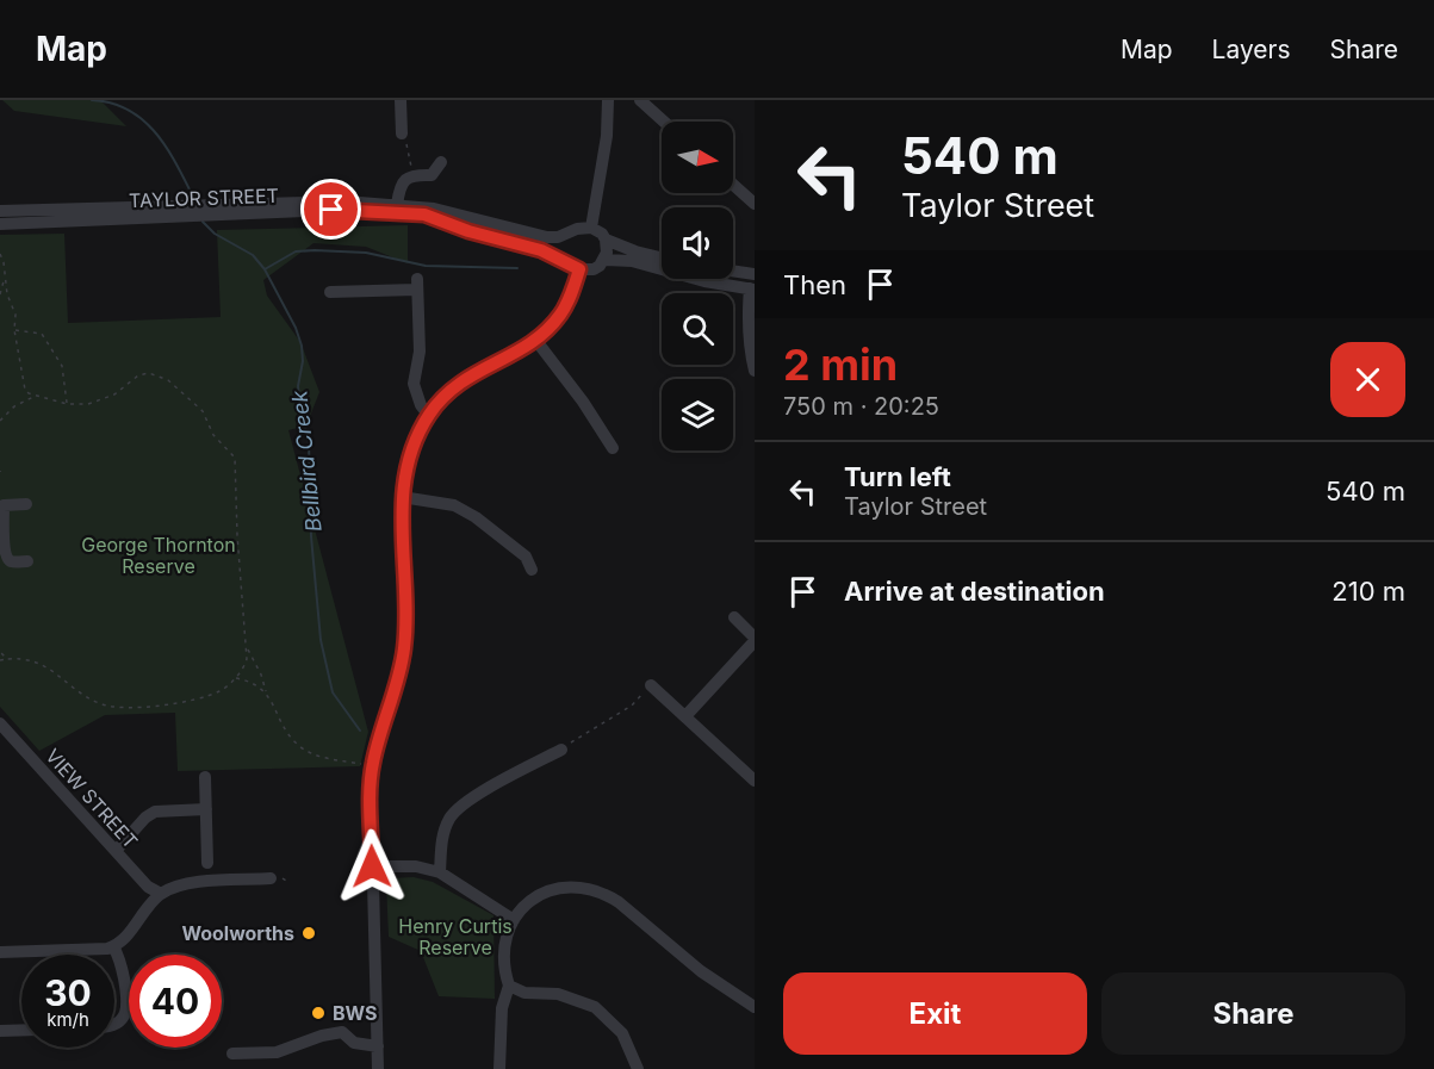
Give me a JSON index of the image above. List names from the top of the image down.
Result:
{
  "streets": {
    "street": ["TAYLOR STREET", "VIEW STREET"]
  },
  "water": ["Bellbird Creek"],
  "parks": ["George Thornton Reserve", "Henry Curtis Reserve"],
  "places": ["Woolworths", "BWS"],
  "north": "right",
  "page": {
    "header": "Map",
    "nav": ["Map", "Layers", "Share"],
    "turn": ["540 m", "Taylor Street"],
    "then": "Then",
    "heading": ["2 min", "750 m · 20:25"],
    "list": [
      {
        "name": "Turn left",
        "note": "Taylor Street",
        "value": "540 m"
      },
      {
        "name": "Arrive at destination",
        "value": "210 m"
      }
    ],
    "speed": "30 km/h",
    "limit": "40",
    "buttons": ["Exit", "Share"]
  }
}
